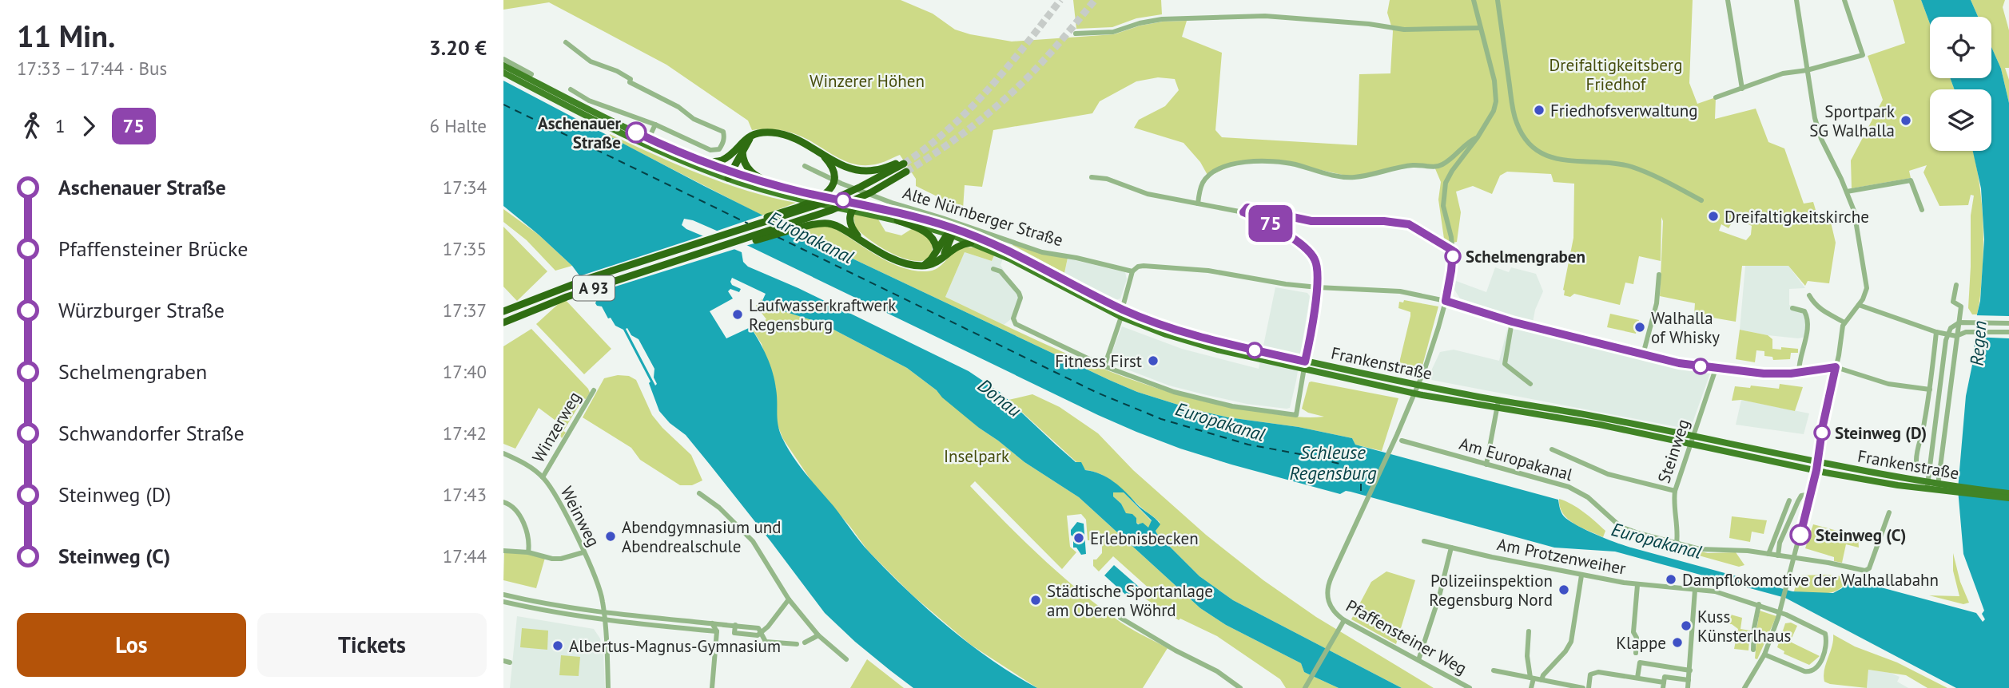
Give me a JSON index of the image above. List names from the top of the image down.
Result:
{
  "streets": {
    "highway": ["A 93"],
    "main road": ["Frankenstraße"],
    "street": [
      "Alte Nürnberger Straße",
      "Winzerweg",
      "Steinweg",
      "Am Europakanal",
      "Weinweg",
      "Am Protzenweiher",
      "Pfaffensteiner Weg"
    ]
  },
  "crossings": [
    ["Alte Nürnberger Straße", "Steinweg"],
    ["Alte Nürnberger Straße", "Pfaffensteiner Weg"],
    ["Frankenstraße", "Steinweg"],
    ["Winzerweg", "Weinweg"],
    ["Steinweg", "Am Europakanal"]
  ],
  "water": [
    "Europakanal",
    "Regen",
    "Donau",
    "Schleuse Regensburg"
  ],
  "parks": ["Dreifaltigkeitsberg Friedhof", "Winzerer Höhen", "Inselpark"],
  "places": [
    "Friedhofsverwaltung",
    "Sportpark SG Walhalla",
    "Aschenauer Straße",
    "Dreifaltigkeitskirche",
    "Schelmengraben",
    "Laufwasserkraftwerk Regensburg",
    "Walhalla of Whisky",
    "Fitness First",
    "Steinweg (D)",
    "Steinweg (C)",
    "Abendgymnasium und Abendrealschule",
    "Erlebnisbecken",
    "Dampflokomotive der Walhallabahn",
    "Polizeiinspektion Regensburg Nord",
    "Städtische Sportanlage am Oberen Wöhrd",
    "Kuss Künsterlhaus",
    "Klappe",
    "Albertus-Magnus-Gymnasium"
  ],
  "lines": ["bus line 75"],
  "page": {
    "heading": ["11 Min.", "17:33 – 17:44 · Bus", "3.20 €"],
    "on_map": "75",
    "legs": ["1", "75", "6 Halte"],
    "list": [
      {
        "name": "Aschenauer Straße",
        "value": "17:34"
      },
      {
        "name": "Pfaffensteiner Brücke",
        "value": "17:35"
      },
      {
        "name": "Würzburger Straße",
        "value": "17:37"
      },
      {
        "name": "Schelmengraben",
        "value": "17:40"
      },
      {
        "name": "Schwandorfer Straße",
        "value": "17:42"
      },
      {
        "name": "Steinweg (D)",
        "value": "17:43"
      },
      {
        "name": "Steinweg (C)",
        "value": "17:44"
      }
    ],
    "buttons": ["Los", "Tickets"]
  }
}
